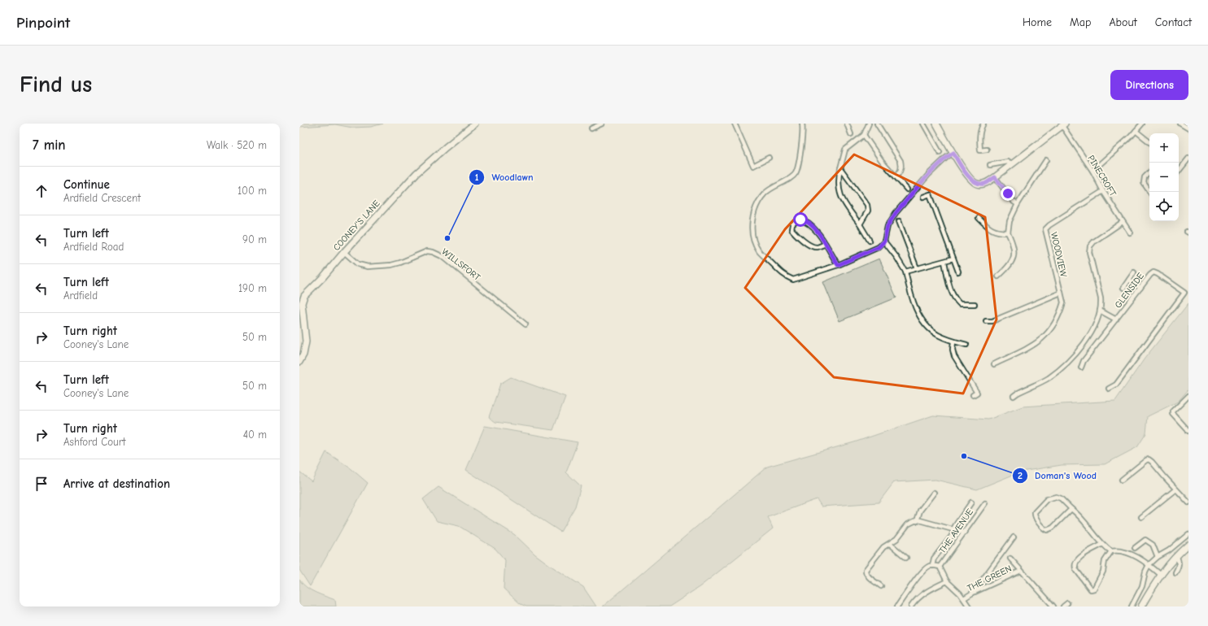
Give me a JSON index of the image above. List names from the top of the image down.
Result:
{
  "streets": {
    "street": [
      "PINECROFT",
      "COONEY'S LANE",
      "WOODVIEW",
      "WILLSFORT",
      "GLENSIDE",
      "THE AVENUE",
      "THE GREEN"
    ]
  },
  "crossings": [
    ["PINECROFT", "WOODVIEW"],
    ["COONEY'S LANE", "WILLSFORT"]
  ],
  "places": ["Woodlawn", "Doman's Wood"],
  "page": {
    "header": "Pinpoint",
    "nav": [
      "Home",
      "Map",
      "About",
      "Contact"
    ],
    "buttons": "Directions",
    "title": "Find us",
    "heading": ["7 min", "Walk · 520 m"],
    "map_buttons": ["+", "−"],
    "list": [
      ["Continue", "Ardfield Crescent", "100 m"],
      ["Turn left", "Ardfield Road", "90 m"],
      ["Turn left", "Ardfield", "190 m"],
      ["Turn right", "Cooney's Lane", "50 m"],
      ["Turn left", "Cooney's Lane", "50 m"],
      ["Turn right", "Ashford Court", "40 m"],
      "Arrive at destination"
    ]
  }
}
